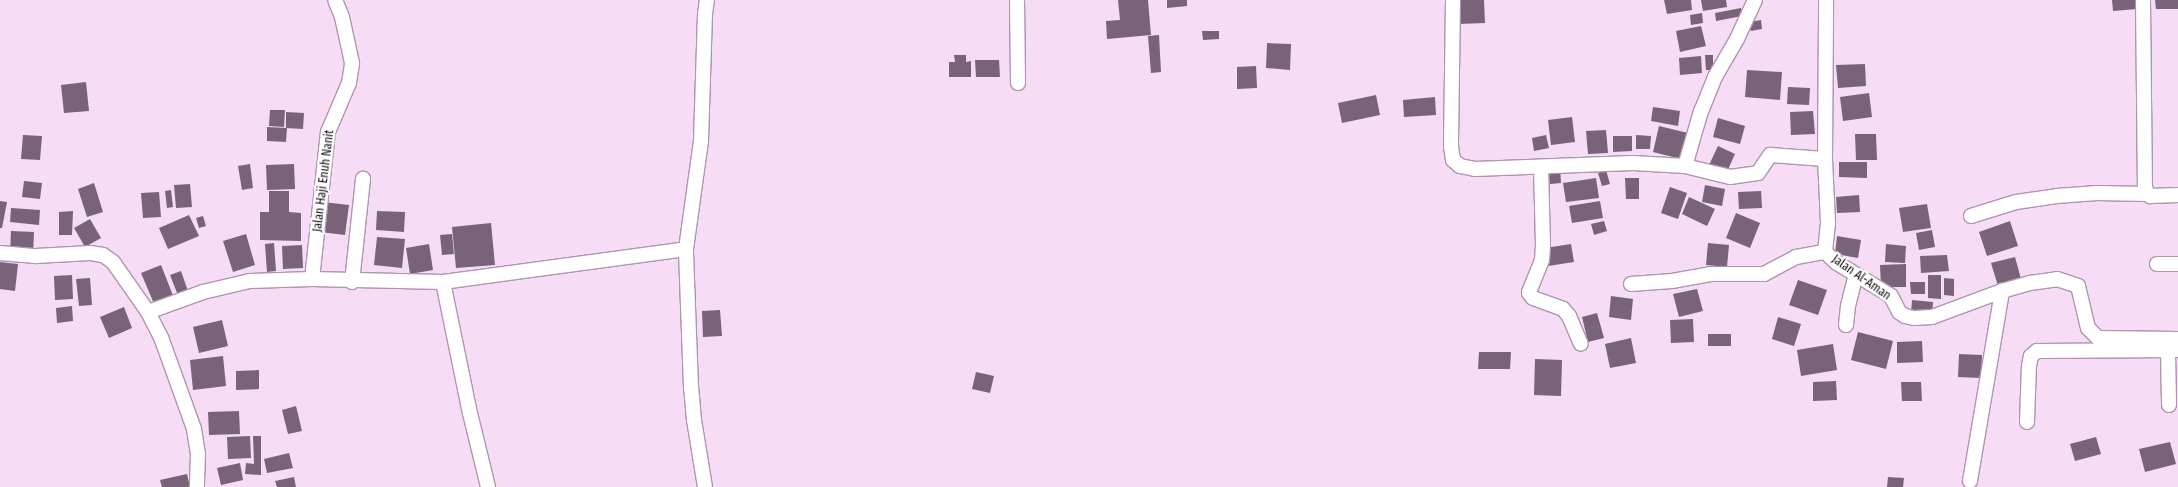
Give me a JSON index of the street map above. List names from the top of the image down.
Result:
{
  "streets": {
    "street": ["Jalan Haji Enuh Nanit", "Jalan Al-Aman"]
  }
}
